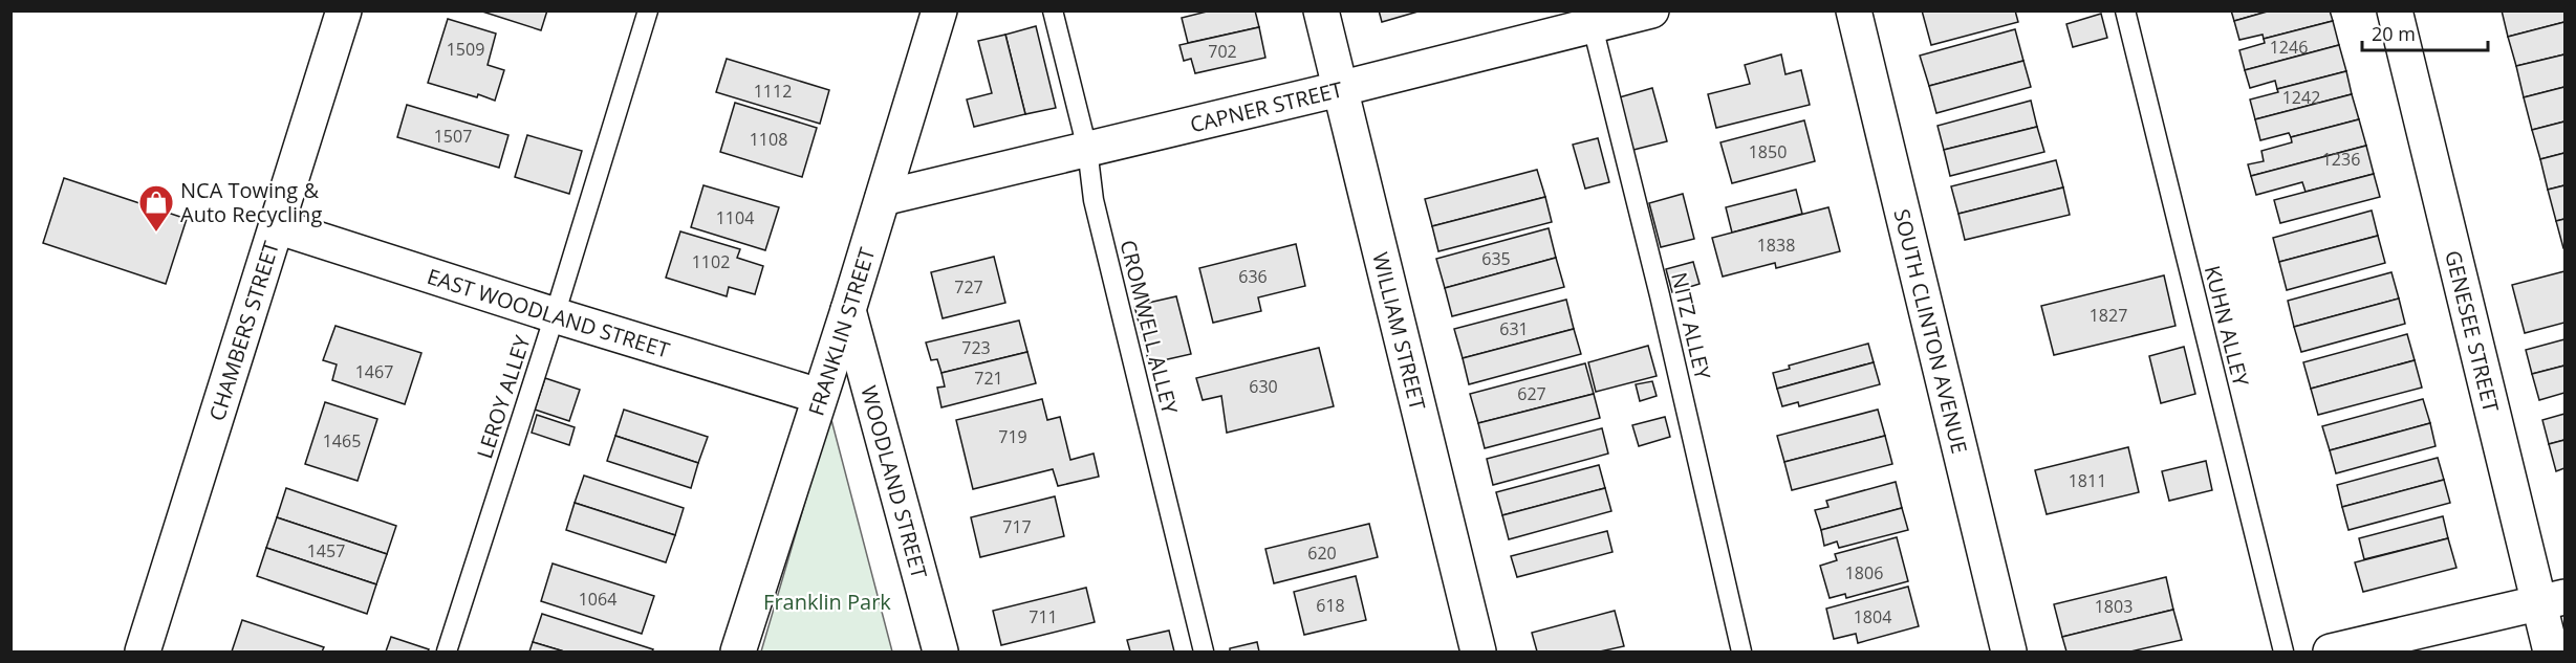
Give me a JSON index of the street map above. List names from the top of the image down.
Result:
{
  "streets": {
    "street": [
      "CAPNER STREET",
      "EAST WOODLAND STREET",
      "SOUTH CLINTON AVENUE",
      "GENESEE STREET",
      "CHAMBERS STREET",
      "FRANKLIN STREET",
      "WILLIAM STREET",
      "WOODLAND STREET"
    ],
    "lane": [
      "NITZ ALLEY",
      "KUHN ALLEY",
      "CROMWELL ALLEY",
      "LEROY ALLEY"
    ]
  },
  "crossings": [
    ["CAPNER STREET", "NITZ ALLEY"],
    ["CAPNER STREET", "CROMWELL ALLEY"],
    ["CAPNER STREET", "FRANKLIN STREET"],
    ["CAPNER STREET", "WILLIAM STREET"],
    ["EAST WOODLAND STREET", "CHAMBERS STREET"],
    ["EAST WOODLAND STREET", "FRANKLIN STREET"],
    ["EAST WOODLAND STREET", "LEROY ALLEY"],
    ["FRANKLIN STREET", "WOODLAND STREET"]
  ],
  "parks": ["Franklin Park"],
  "places": {
    "shop": ["NCA Towing & Auto Recycling"]
  },
  "house_numbers": [
    "1246",
    "1509",
    "702",
    "1112",
    "1242",
    "1507",
    "1108",
    "1850",
    "1236",
    "1104",
    "1838",
    "635",
    "1102",
    "636",
    "727",
    "1827",
    "631",
    "723",
    "1467",
    "721",
    "630",
    "627",
    "719",
    "1465",
    "1811",
    "717",
    "1457",
    "620",
    "1806",
    "1064",
    "618",
    "1803",
    "711",
    "1804"
  ],
  "scale_bar": "20 m"
}
